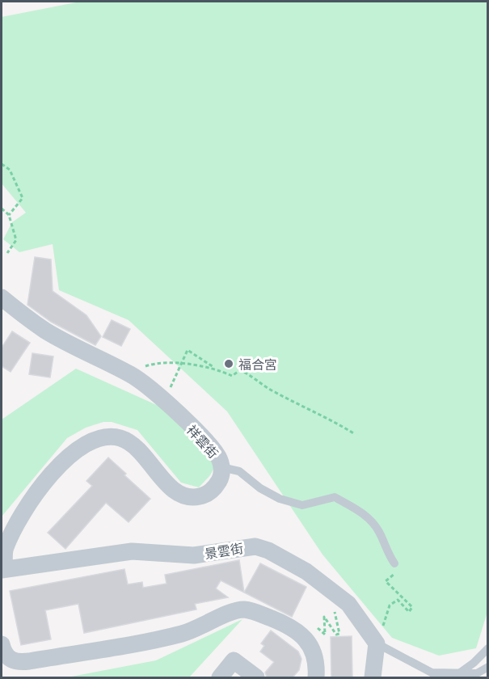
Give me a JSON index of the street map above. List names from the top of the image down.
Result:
{
  "streets": {
    "street": ["祥雲街", "景雲街"]
  },
  "crossings": [
    ["祥雲街", "景雲街"]
  ],
  "places": ["福合宮"]
}
